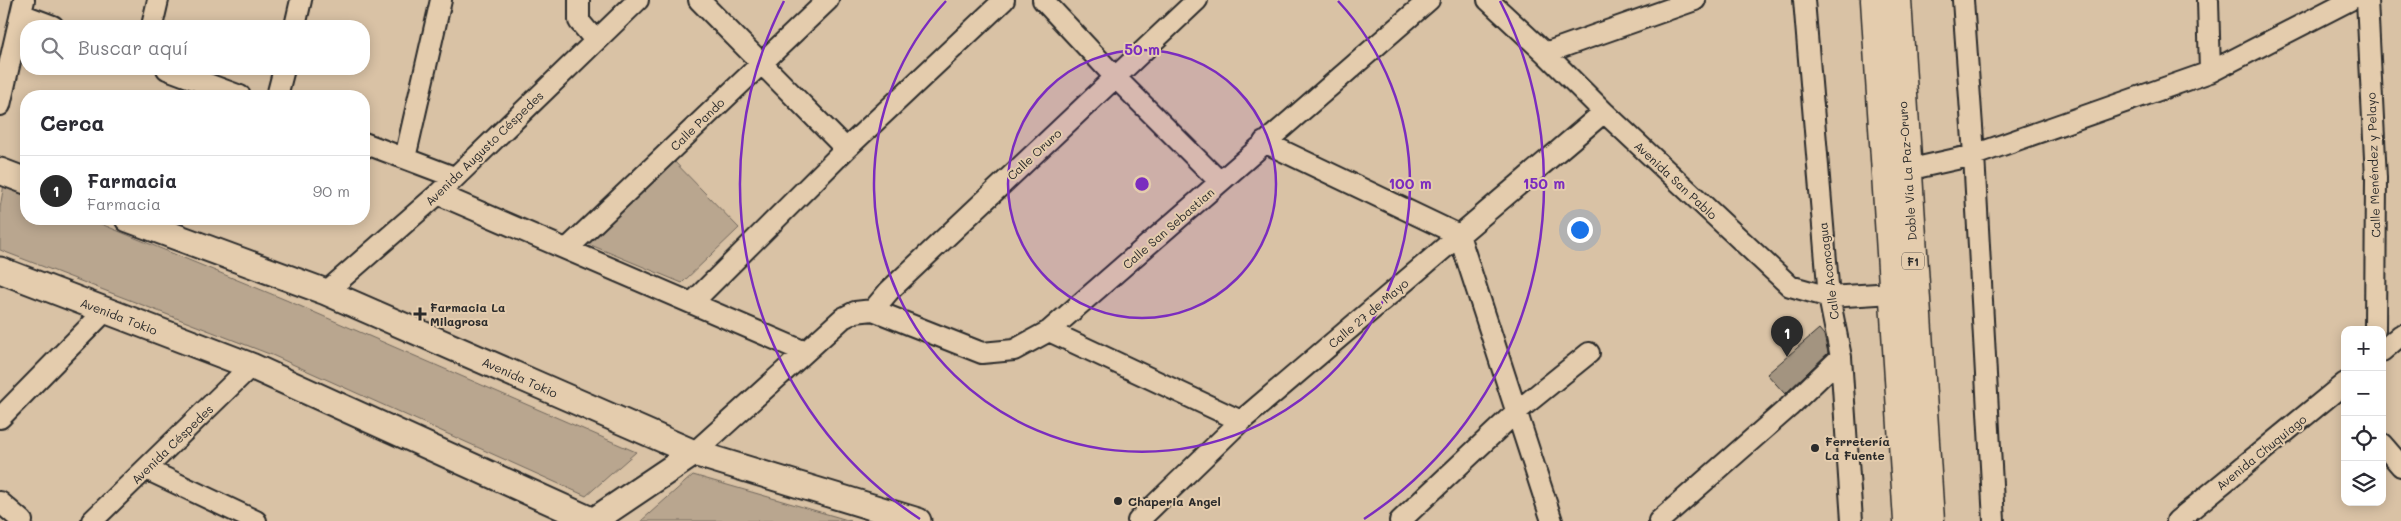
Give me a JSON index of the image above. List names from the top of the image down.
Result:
{
  "streets": {
    "highway": ["Doble Vía La Paz-Oruro", "F1"],
    "street": [
      "Calle Pando",
      "Avenida Augusto Céspedes",
      "Calle Oruro",
      "Calle Menéndez y Pelayo",
      "Avenida San Pablo",
      "Calle San Sebastian",
      "Calle Aconcagua",
      "Calle 27 de Mayo",
      "Avenida Tokio",
      "Avenida Céspedes",
      "Avenida Chuquiago"
    ]
  },
  "crossings": [
    ["Avenida Augusto Céspedes", "Avenida Tokio"],
    ["Calle Oruro", "Calle San Sebastian"],
    ["Doble Vía La Paz-Oruro", "Avenida San Pablo"],
    ["Avenida San Pablo", "Calle Aconcagua"],
    ["Avenida San Pablo", "Calle 27 de Mayo"],
    ["Avenida Tokio", "Avenida Céspedes"]
  ],
  "places": {
    "health": ["Farmacia La Milagrosa"],
    "other": ["Ferretería La Fuente", "Chaperia Angel"]
  },
  "page": {
    "search": "Buscar aquí",
    "heading": "Cerca",
    "list": [
      {
        "mark": "1",
        "name": "Farmacia",
        "note": "Farmacia",
        "value": "90 m"
      }
    ],
    "pins": "1",
    "map_buttons": ["+", "−"]
  },
  "rings": ["50 m", "100 m", "150 m"]
}
